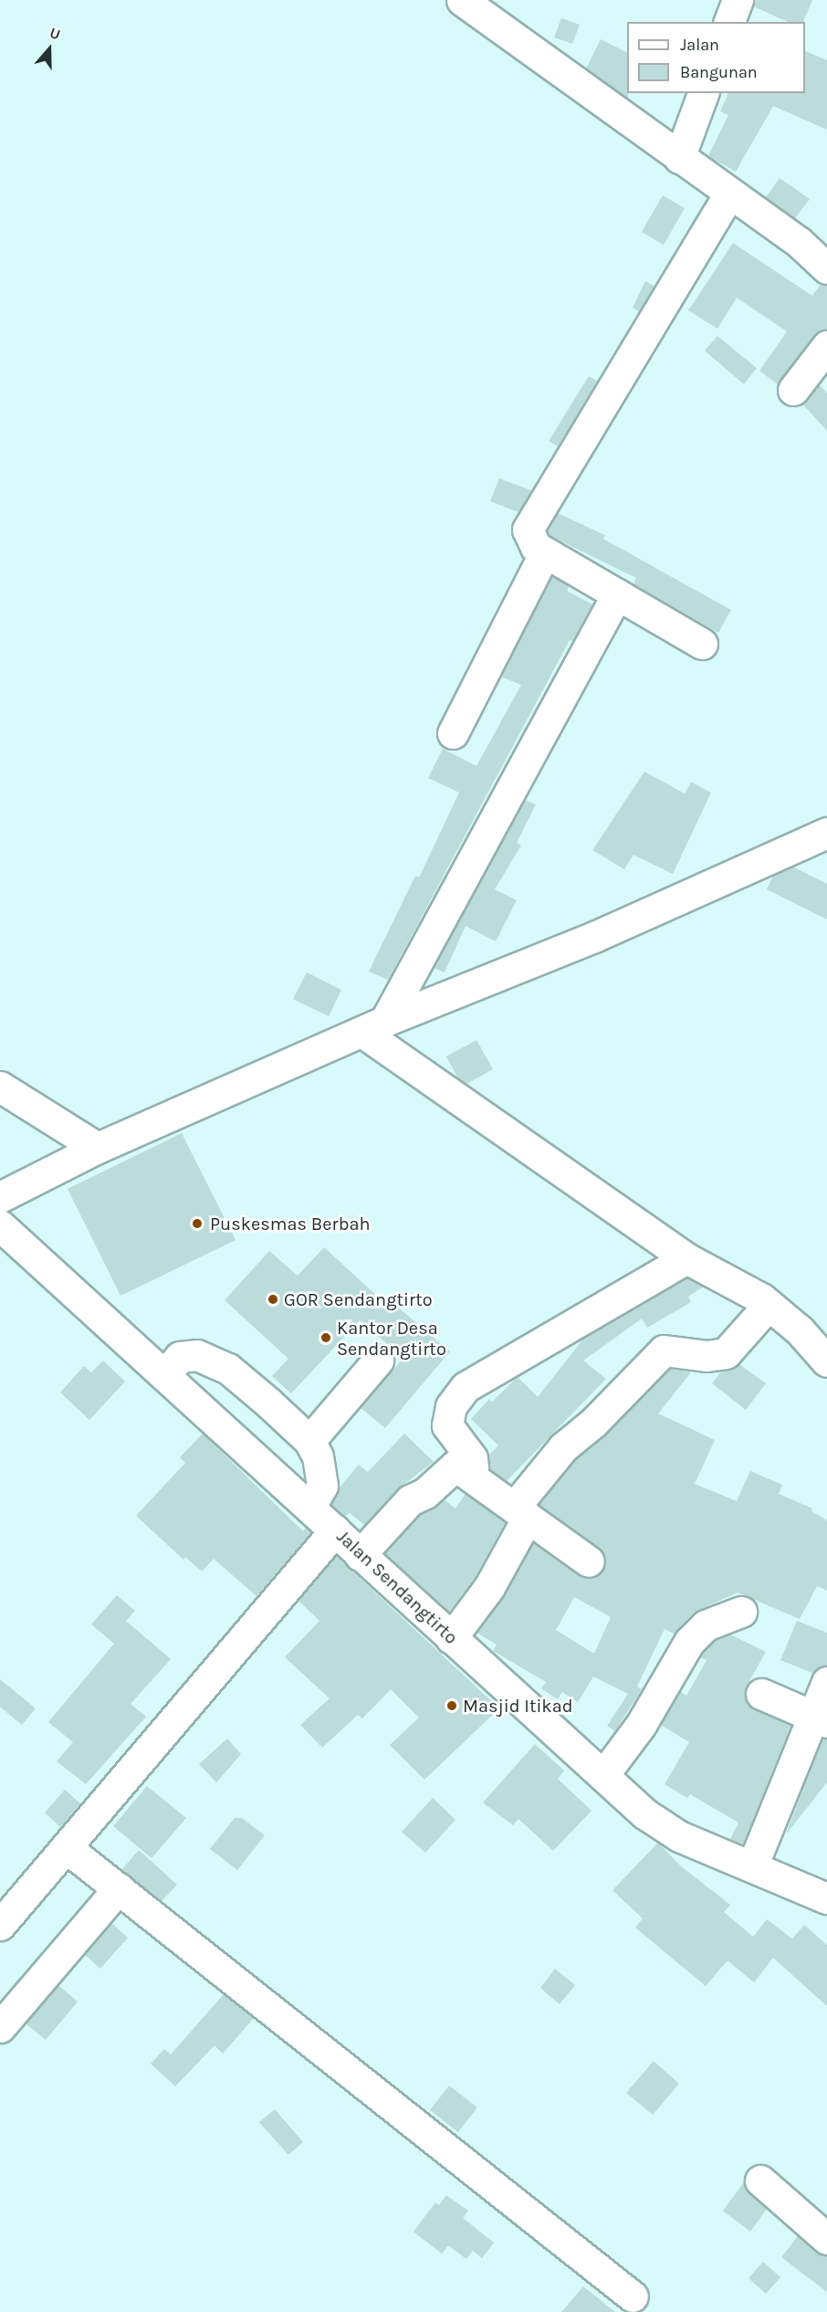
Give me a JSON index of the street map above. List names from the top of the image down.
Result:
{
  "streets": {
    "street": ["Jalan Sendangtirto"]
  },
  "places": [
    "Puskesmas Berbah",
    "GOR Sendangtirto",
    "Kantor Desa Sendangtirto",
    "Masjid Itikad"
  ],
  "legend": ["Jalan", "Bangunan"],
  "north": "top"
}
